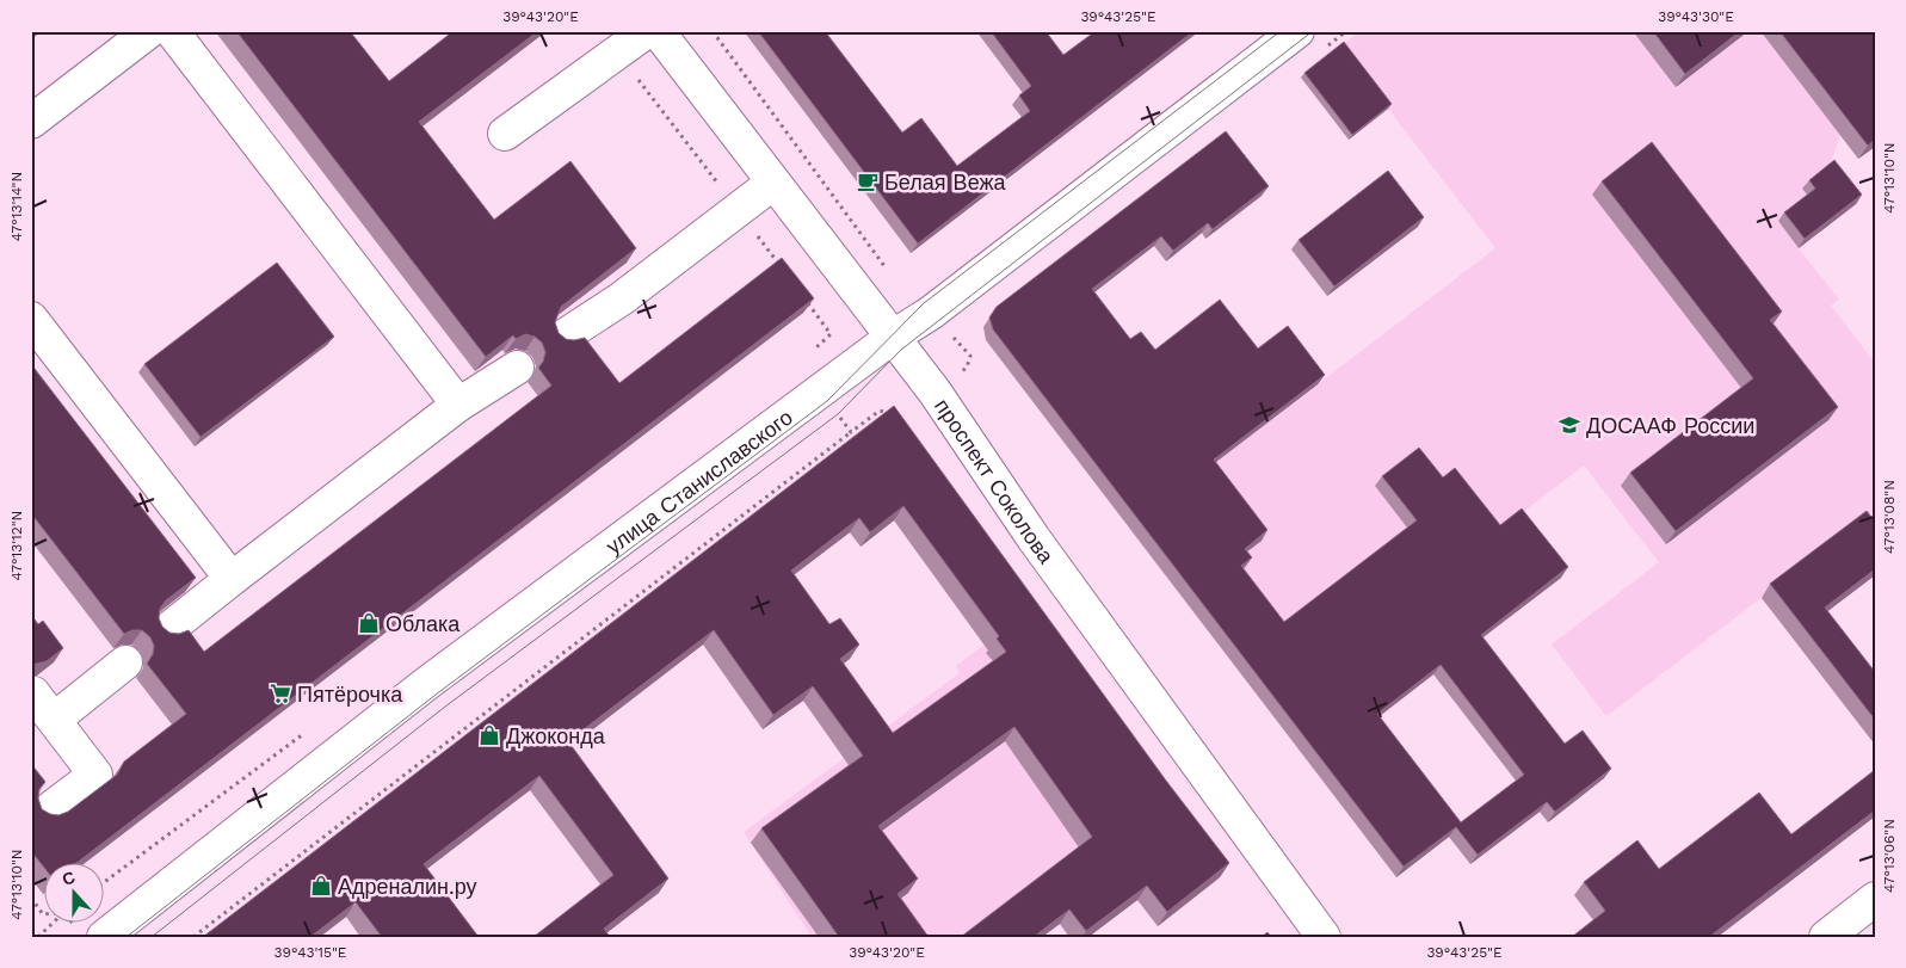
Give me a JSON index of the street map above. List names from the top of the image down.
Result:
{
  "streets": {
    "street": ["улица Станиславского", "проспект Соколова"]
  },
  "crossings": [
    ["улица Станиславского", "проспект Соколова"]
  ],
  "places": {
    "cafe": ["Белая Вежа"],
    "school or university": ["ДОСААФ России"],
    "shop": ["Облака", "Джоконда", "Адреналин.ру"],
    "supermarket": ["Пятёрочка"]
  },
  "north": "top",
  "coordinates": [
    "39°43'20\"E",
    "39°43'25\"E",
    "39°43'30\"E",
    "47°13'10\"N",
    "47°13'14\"N",
    "47°13'08\"N",
    "47°13'12\"N",
    "47°13'06\"N",
    "39°43'15\"E"
  ]
}
